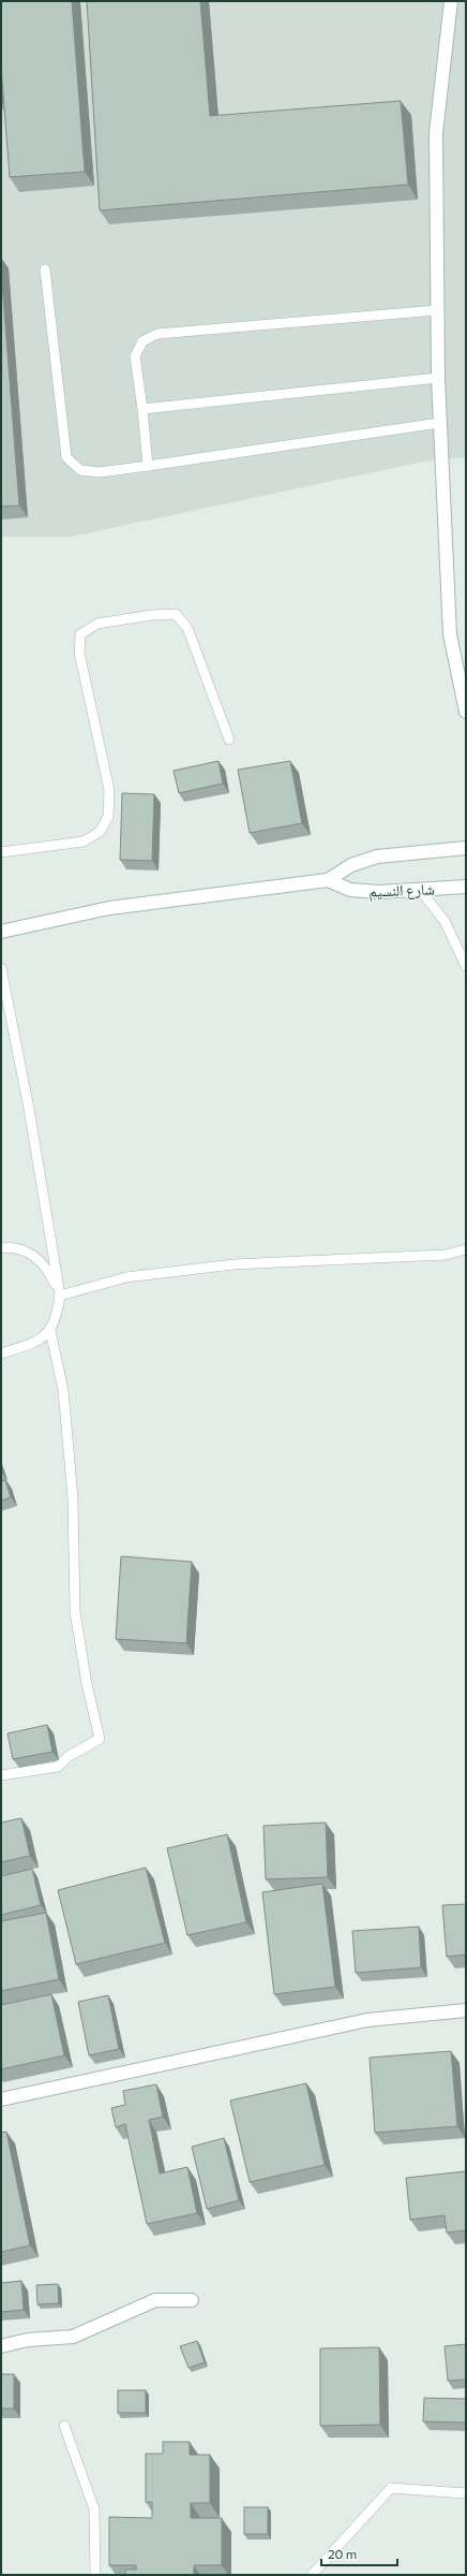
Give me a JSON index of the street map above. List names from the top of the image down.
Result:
{
  "streets": {
    "street": ["شارع النسيم"]
  },
  "scale_bar": "20 m"
}
